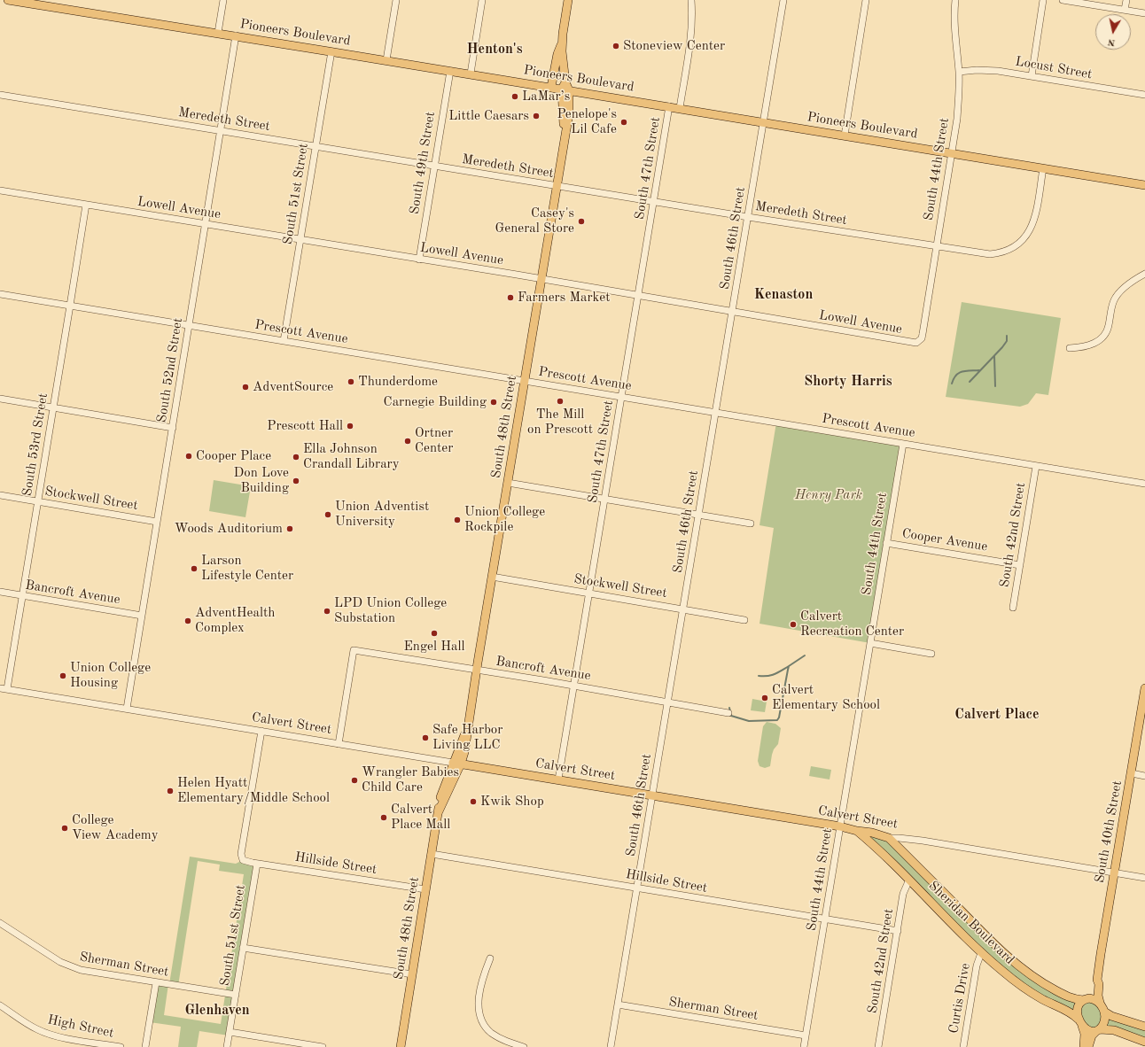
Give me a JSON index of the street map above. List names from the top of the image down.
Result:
{
  "streets": {
    "main road": [
      "Pioneers Boulevard",
      "South 48th Street",
      "Calvert Street",
      "South 40th Street",
      "Sheridan Boulevard"
    ],
    "street": [
      "Locust Street",
      "Meredeth Street",
      "South 49th Street",
      "South 47th Street",
      "South 44th Street",
      "South 51st Street",
      "Lowell Avenue",
      "South 46th Street",
      "Prescott Avenue",
      "South 52nd Street",
      "South 53rd Street",
      "Stockwell Street",
      "South 42nd Street",
      "Cooper Avenue",
      "Bancroft Avenue",
      "Hillside Street",
      "Sherman Street",
      "Curtis Drive",
      "High Street"
    ]
  },
  "crossings": [
    ["Pioneers Boulevard", "Meredeth Street"],
    ["Pioneers Boulevard", "South 49th Street"],
    ["Pioneers Boulevard", "South 47th Street"],
    ["Pioneers Boulevard", "South 44th Street"],
    ["Pioneers Boulevard", "South 51st Street"],
    ["Pioneers Boulevard", "South 46th Street"],
    ["Pioneers Boulevard", "South 52nd Street"],
    ["Pioneers Boulevard", "South 48th Street"],
    ["Locust Street", "South 44th Street"],
    ["Meredeth Street", "South 49th Street"],
    ["Meredeth Street", "South 47th Street"],
    ["Meredeth Street", "South 44th Street"],
    ["Meredeth Street", "South 51st Street"],
    ["Meredeth Street", "South 46th Street"],
    ["Meredeth Street", "South 52nd Street"],
    ["Meredeth Street", "South 48th Street"],
    ["South 49th Street", "Lowell Avenue"],
    ["South 47th Street", "Lowell Avenue"],
    ["South 47th Street", "Prescott Avenue"],
    ["South 47th Street", "Stockwell Street"],
    ["South 47th Street", "Bancroft Avenue"],
    ["South 47th Street", "Calvert Street"],
    ["South 44th Street", "Lowell Avenue"],
    ["South 44th Street", "Prescott Avenue"],
    ["South 44th Street", "Cooper Avenue"],
    ["South 44th Street", "Calvert Street"],
    ["South 44th Street", "Hillside Street"],
    ["South 44th Street", "Sherman Street"],
    ["South 51st Street", "Lowell Avenue"],
    ["South 51st Street", "Prescott Avenue"],
    ["South 51st Street", "Hillside Street"],
    ["South 51st Street", "Sherman Street"],
    ["Lowell Avenue", "South 46th Street"],
    ["Lowell Avenue", "South 52nd Street"],
    ["Lowell Avenue", "South 48th Street"],
    ["Lowell Avenue", "South 53rd Street"],
    ["South 46th Street", "Prescott Avenue"],
    ["South 46th Street", "Stockwell Street"],
    ["South 46th Street", "Bancroft Avenue"],
    ["South 46th Street", "Calvert Street"],
    ["South 46th Street", "Hillside Street"],
    ["South 46th Street", "Sherman Street"],
    ["Prescott Avenue", "South 52nd Street"],
    ["Prescott Avenue", "South 48th Street"],
    ["Prescott Avenue", "South 53rd Street"],
    ["Prescott Avenue", "South 42nd Street"],
    ["South 52nd Street", "Stockwell Street"],
    ["South 52nd Street", "Bancroft Avenue"],
    ["South 52nd Street", "Calvert Street"],
    ["South 48th Street", "Stockwell Street"],
    ["South 48th Street", "Bancroft Avenue"],
    ["South 48th Street", "Calvert Street"],
    ["South 48th Street", "Hillside Street"],
    ["South 53rd Street", "Stockwell Street"],
    ["South 53rd Street", "Bancroft Avenue"],
    ["South 53rd Street", "Calvert Street"],
    ["South 42nd Street", "Cooper Avenue"],
    ["South 42nd Street", "Hillside Street"],
    ["South 42nd Street", "Sheridan Boulevard"],
    ["Bancroft Avenue", "Calvert Street"],
    ["Calvert Street", "South 40th Street"],
    ["Calvert Street", "Hillside Street"],
    ["Calvert Street", "Sheridan Boulevard"],
    ["South 40th Street", "Sheridan Boulevard"],
    ["Sheridan Boulevard", "Curtis Drive"]
  ],
  "districts": [
    "Henton's",
    "Kenaston",
    "Shorty Harris",
    "Calvert Place",
    "Glenhaven"
  ],
  "parks": ["Henry Park"],
  "places": [
    "Stoneview Center",
    "LaMar’s",
    "Little Caesars",
    "Penelope's Lil Cafe",
    "Casey's General Store",
    "Farmers Market",
    "Thunderdome",
    "AdventSource",
    "The Mill on Prescott",
    "Carnegie Building",
    "Prescott Hall",
    "Ortner Center",
    "Cooper Place",
    "Ella Johnson Crandall Library",
    "Don Love Building",
    "Union Adventist University",
    "Union College Rockpile",
    "Woods Auditorium",
    "Larson Lifestyle Center",
    "LPD Union College Substation",
    "AdventHealth Complex",
    "Calvert Recreation Center",
    "Engel Hall",
    "Union College Housing",
    "Calvert Elementary School",
    "Safe Harbor Living LLC",
    "Wrangler Babies Child Care",
    "Helen Hyatt Elementary/Middle School",
    "Kwik Shop",
    "Calvert Place Mall",
    "College View Academy"
  ],
  "north": "bottom"
}
